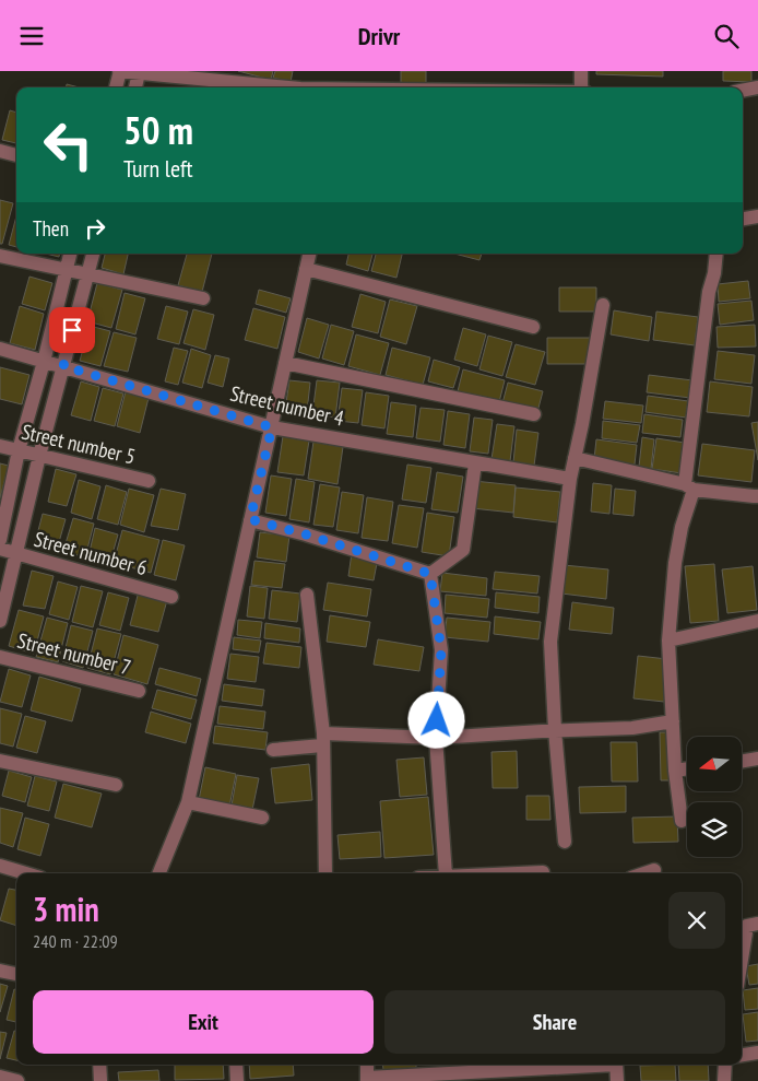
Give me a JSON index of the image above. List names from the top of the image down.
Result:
{
  "streets": {
    "street": [
      "Street number 4",
      "Street number 5",
      "Street number 6",
      "Street number 7"
    ]
  },
  "north": "left",
  "page": {
    "header": "Drivr",
    "turn": ["50 m", "Turn left"],
    "then": "Then",
    "heading": ["3 min", "240 m · 22:09"],
    "buttons": ["Exit", "Share"]
  }
}
